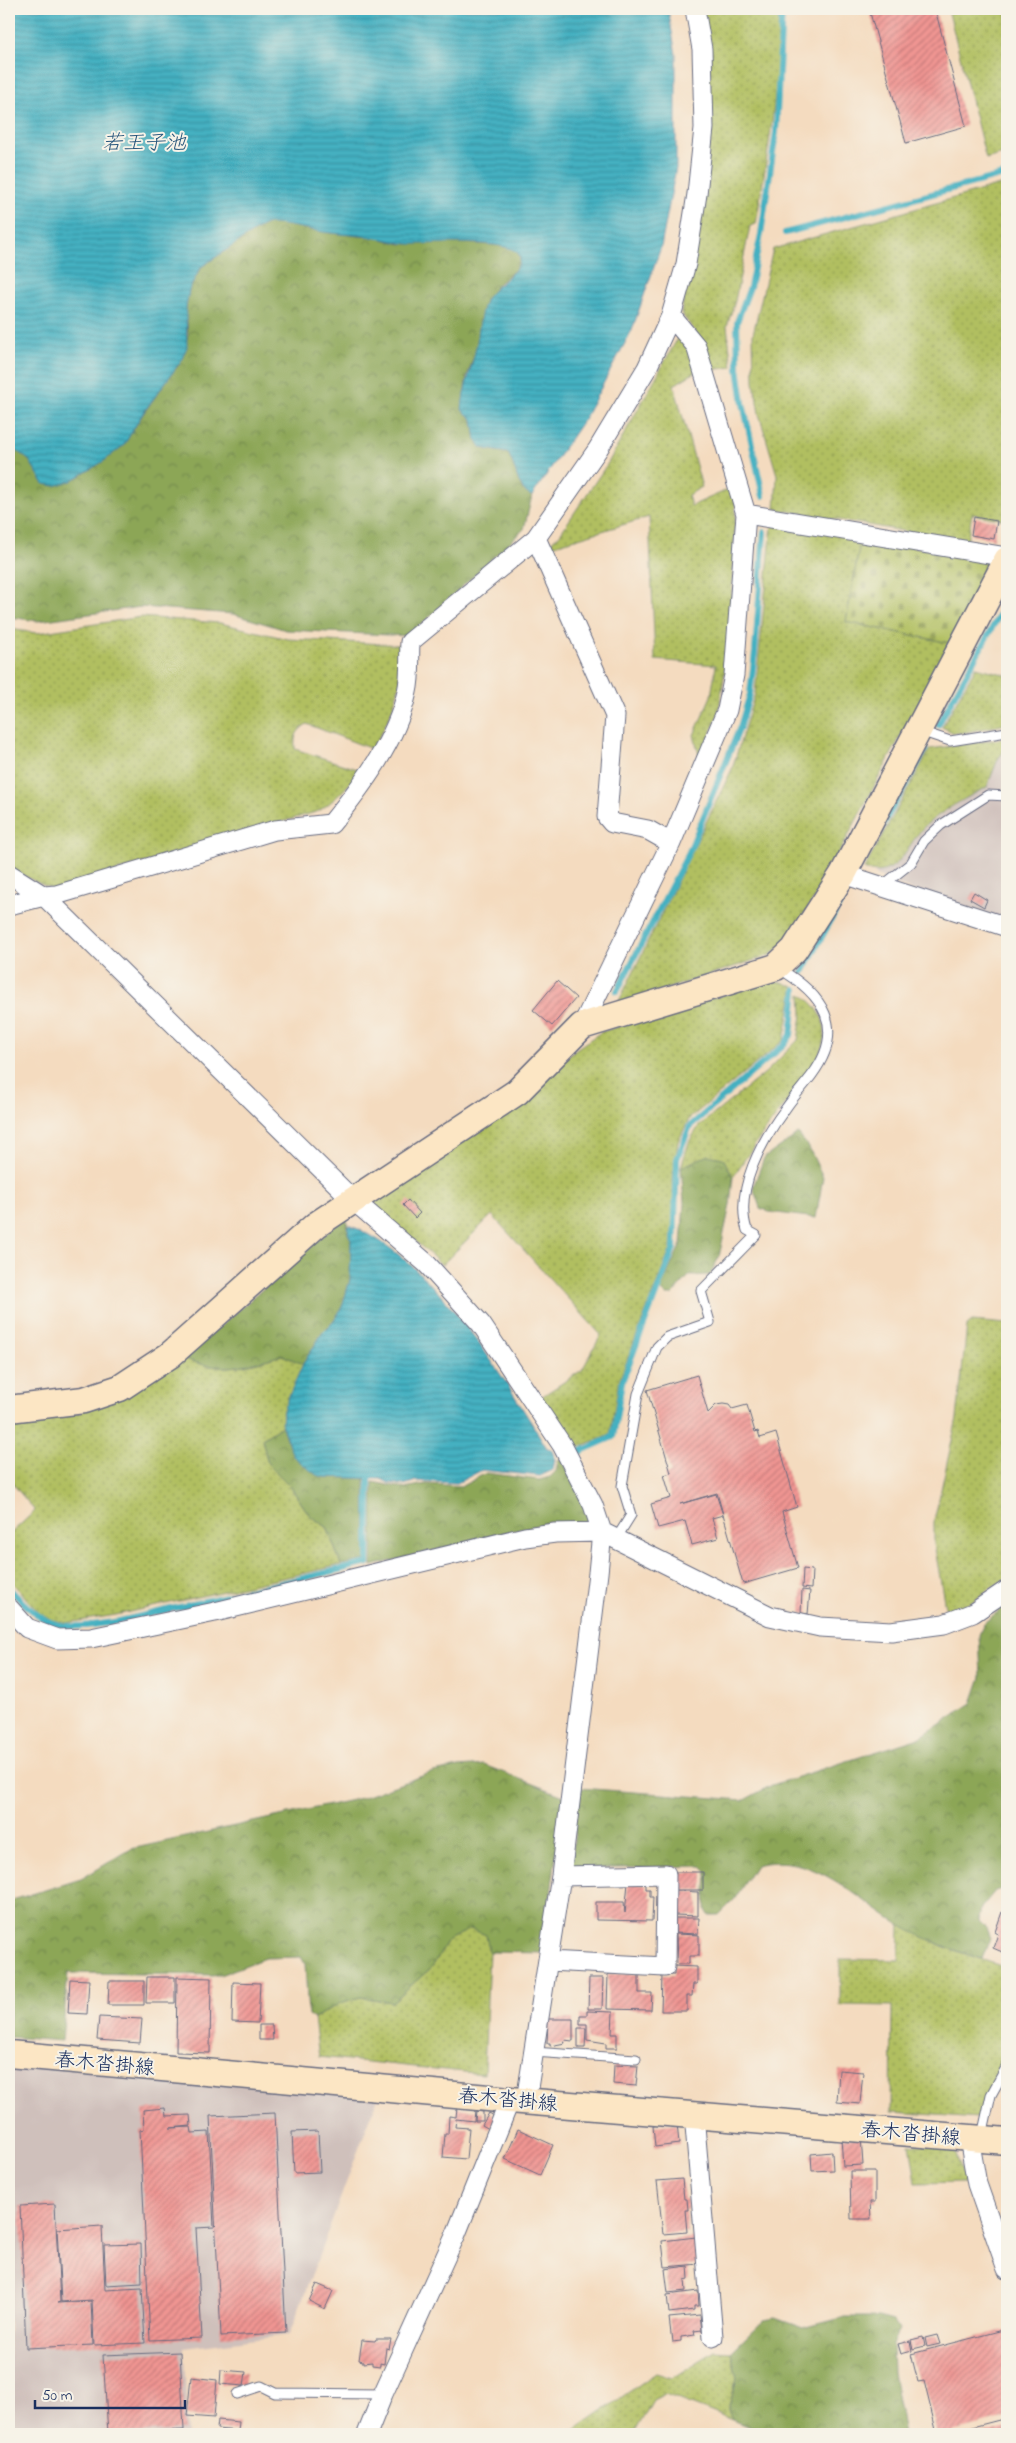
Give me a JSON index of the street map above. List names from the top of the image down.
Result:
{
  "streets": {
    "street": ["春木沓掛線"]
  },
  "water": ["若王子池"],
  "scale_bar": "50 m"
}
